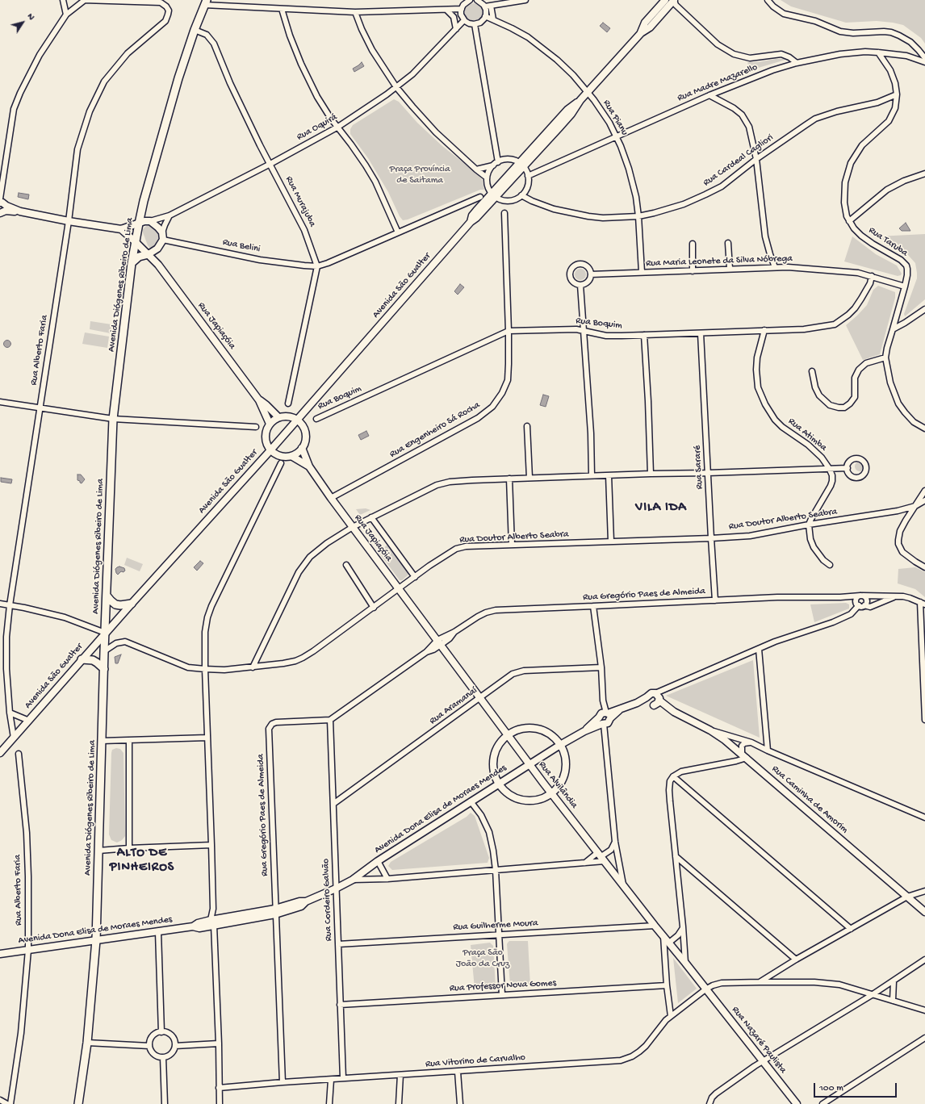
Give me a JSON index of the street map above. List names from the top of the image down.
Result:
{
  "streets": {
    "main road": ["Avenida Diógenes Ribeiro de Lima"],
    "street": [
      "Rua Madre Mazarello",
      "Rua Pianu",
      "Rua Oquirá",
      "Rua Cardeal Cagliori",
      "Rua Murajuba",
      "Rua Taruba",
      "Rua Belini",
      "Rua Maria Leonete da Silva Nóbrega",
      "Avenida São Gualter",
      "Rua Boquim",
      "Rua Japiaçóia",
      "Rua Alberto Faria",
      "Rua Engenheiro Sá Rocha",
      "Rua Atimba",
      "Rua Sararé",
      "Rua Doutor Alberto Seabra",
      "Rua Gregório Paes de Almeida",
      "Rua Aramanaí",
      "Rua Alvilândia",
      "Rua Caminha de Amorim",
      "Avenida Dona Elisa de Moraes Mendes",
      "Rua Cordeiro Galvão",
      "Rua Guilherme Moura",
      "Rua Professor Nova Gomes",
      "Rua Nazaré Paulista",
      "Rua Vitorino de Carvalho"
    ]
  },
  "crossings": [
    ["Rua Madre Mazarello", "Rua Pianu"],
    ["Rua Pianu", "Rua Cardeal Cagliori"],
    ["Rua Pianu", "Rua Maria Leonete da Silva Nóbrega"],
    ["Rua Pianu", "Avenida São Gualter"],
    ["Rua Oquirá", "Rua Murajuba"],
    ["Rua Oquirá", "Rua Belini"],
    ["Rua Oquirá", "Avenida Diógenes Ribeiro de Lima"],
    ["Rua Oquirá", "Rua Japiaçóia"],
    ["Rua Cardeal Cagliori", "Rua Taruba"],
    ["Rua Murajuba", "Rua Belini"],
    ["Rua Murajuba", "Avenida Diógenes Ribeiro de Lima"],
    ["Rua Taruba", "Rua Maria Leonete da Silva Nóbrega"],
    ["Rua Belini", "Avenida Diógenes Ribeiro de Lima"],
    ["Rua Belini", "Rua Japiaçóia"],
    ["Rua Maria Leonete da Silva Nóbrega", "Rua Boquim"],
    ["Avenida Diógenes Ribeiro de Lima", "Avenida São Gualter"],
    ["Avenida Diógenes Ribeiro de Lima", "Rua Japiaçóia"],
    ["Avenida Diógenes Ribeiro de Lima", "Rua Doutor Alberto Seabra"],
    ["Avenida Diógenes Ribeiro de Lima", "Avenida Dona Elisa de Moraes Mendes"],
    ["Avenida São Gualter", "Rua Japiaçóia"],
    ["Avenida São Gualter", "Rua Alberto Faria"],
    ["Rua Boquim", "Rua Engenheiro Sá Rocha"],
    ["Rua Boquim", "Rua Atimba"],
    ["Rua Boquim", "Rua Sararé"],
    ["Rua Japiaçóia", "Rua Engenheiro Sá Rocha"],
    ["Rua Japiaçóia", "Rua Doutor Alberto Seabra"],
    ["Rua Japiaçóia", "Rua Alvilândia"],
    ["Rua Alberto Faria", "Avenida Dona Elisa de Moraes Mendes"],
    ["Rua Atimba", "Rua Doutor Alberto Seabra"],
    ["Rua Sararé", "Rua Doutor Alberto Seabra"],
    ["Rua Sararé", "Rua Gregório Paes de Almeida"],
    ["Rua Doutor Alberto Seabra", "Rua Alvilândia"],
    ["Rua Gregório Paes de Almeida", "Rua Alvilândia"],
    ["Rua Gregório Paes de Almeida", "Avenida Dona Elisa de Moraes Mendes"],
    ["Rua Gregório Paes de Almeida", "Rua Cordeiro Galvão"],
    ["Rua Gregório Paes de Almeida", "Rua Vitorino de Carvalho"],
    ["Rua Aramanaí", "Rua Alvilândia"],
    ["Rua Aramanaí", "Rua Cordeiro Galvão"],
    ["Rua Alvilândia", "Avenida Dona Elisa de Moraes Mendes"],
    ["Rua Alvilândia", "Rua Guilherme Moura"],
    ["Rua Alvilândia", "Rua Nazaré Paulista"],
    ["Rua Alvilândia", "Rua Vitorino de Carvalho"],
    ["Rua Caminha de Amorim", "Avenida Dona Elisa de Moraes Mendes"],
    ["Avenida Dona Elisa de Moraes Mendes", "Rua Cordeiro Galvão"],
    ["Rua Cordeiro Galvão", "Rua Guilherme Moura"],
    ["Rua Cordeiro Galvão", "Rua Professor Nova Gomes"],
    ["Rua Cordeiro Galvão", "Rua Vitorino de Carvalho"],
    ["Rua Nazaré Paulista", "Rua Vitorino de Carvalho"]
  ],
  "districts": ["VILA IDA", "ALTO DE PINHEIROS"],
  "parks": ["Praça Província de Saitama", "Praça São João da Cruz"],
  "scale_bar": "100 m",
  "north": "top right"
}
